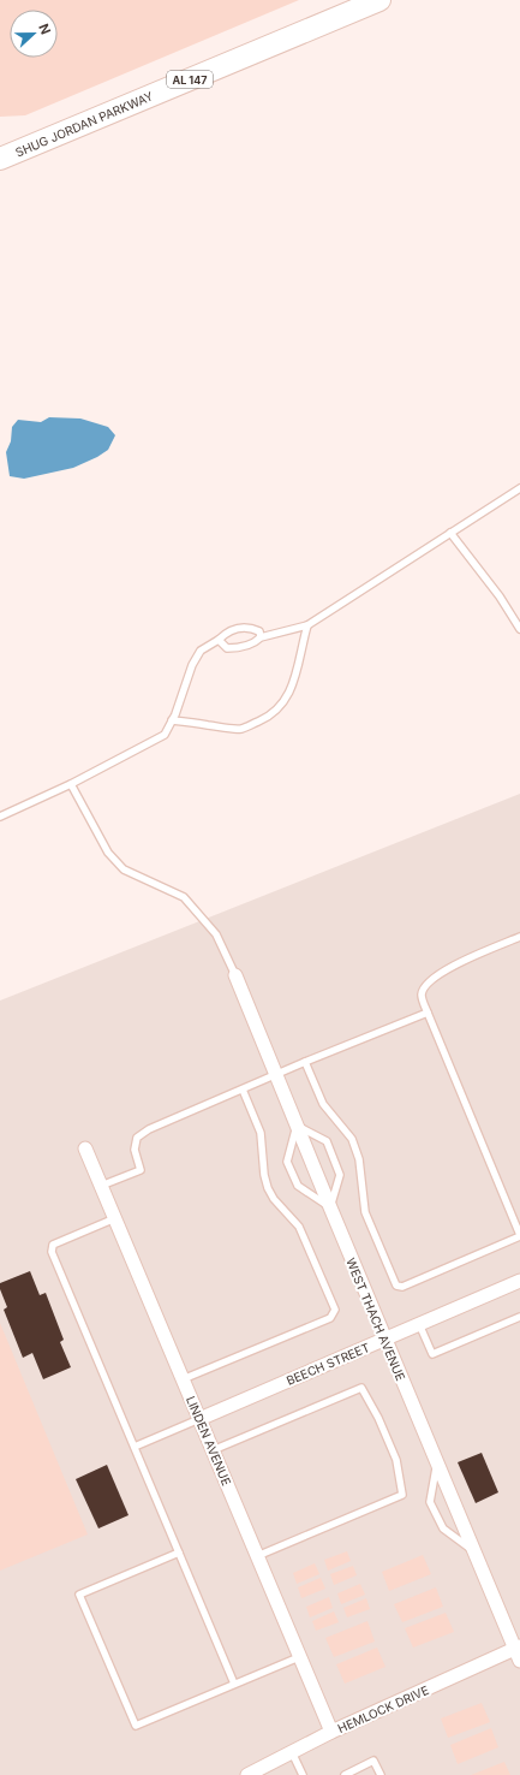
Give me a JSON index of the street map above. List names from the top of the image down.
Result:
{
  "streets": {
    "main road": ["AL 147", "SHUG JORDAN PARKWAY"],
    "street": [
      "WEST THACH AVENUE",
      "BEECH STREET",
      "LINDEN AVENUE",
      "HEMLOCK DRIVE"
    ]
  },
  "crossings": [
    ["WEST THACH AVENUE", "BEECH STREET"],
    ["WEST THACH AVENUE", "HEMLOCK DRIVE"],
    ["BEECH STREET", "LINDEN AVENUE"],
    ["LINDEN AVENUE", "HEMLOCK DRIVE"]
  ],
  "north": "right"
}
